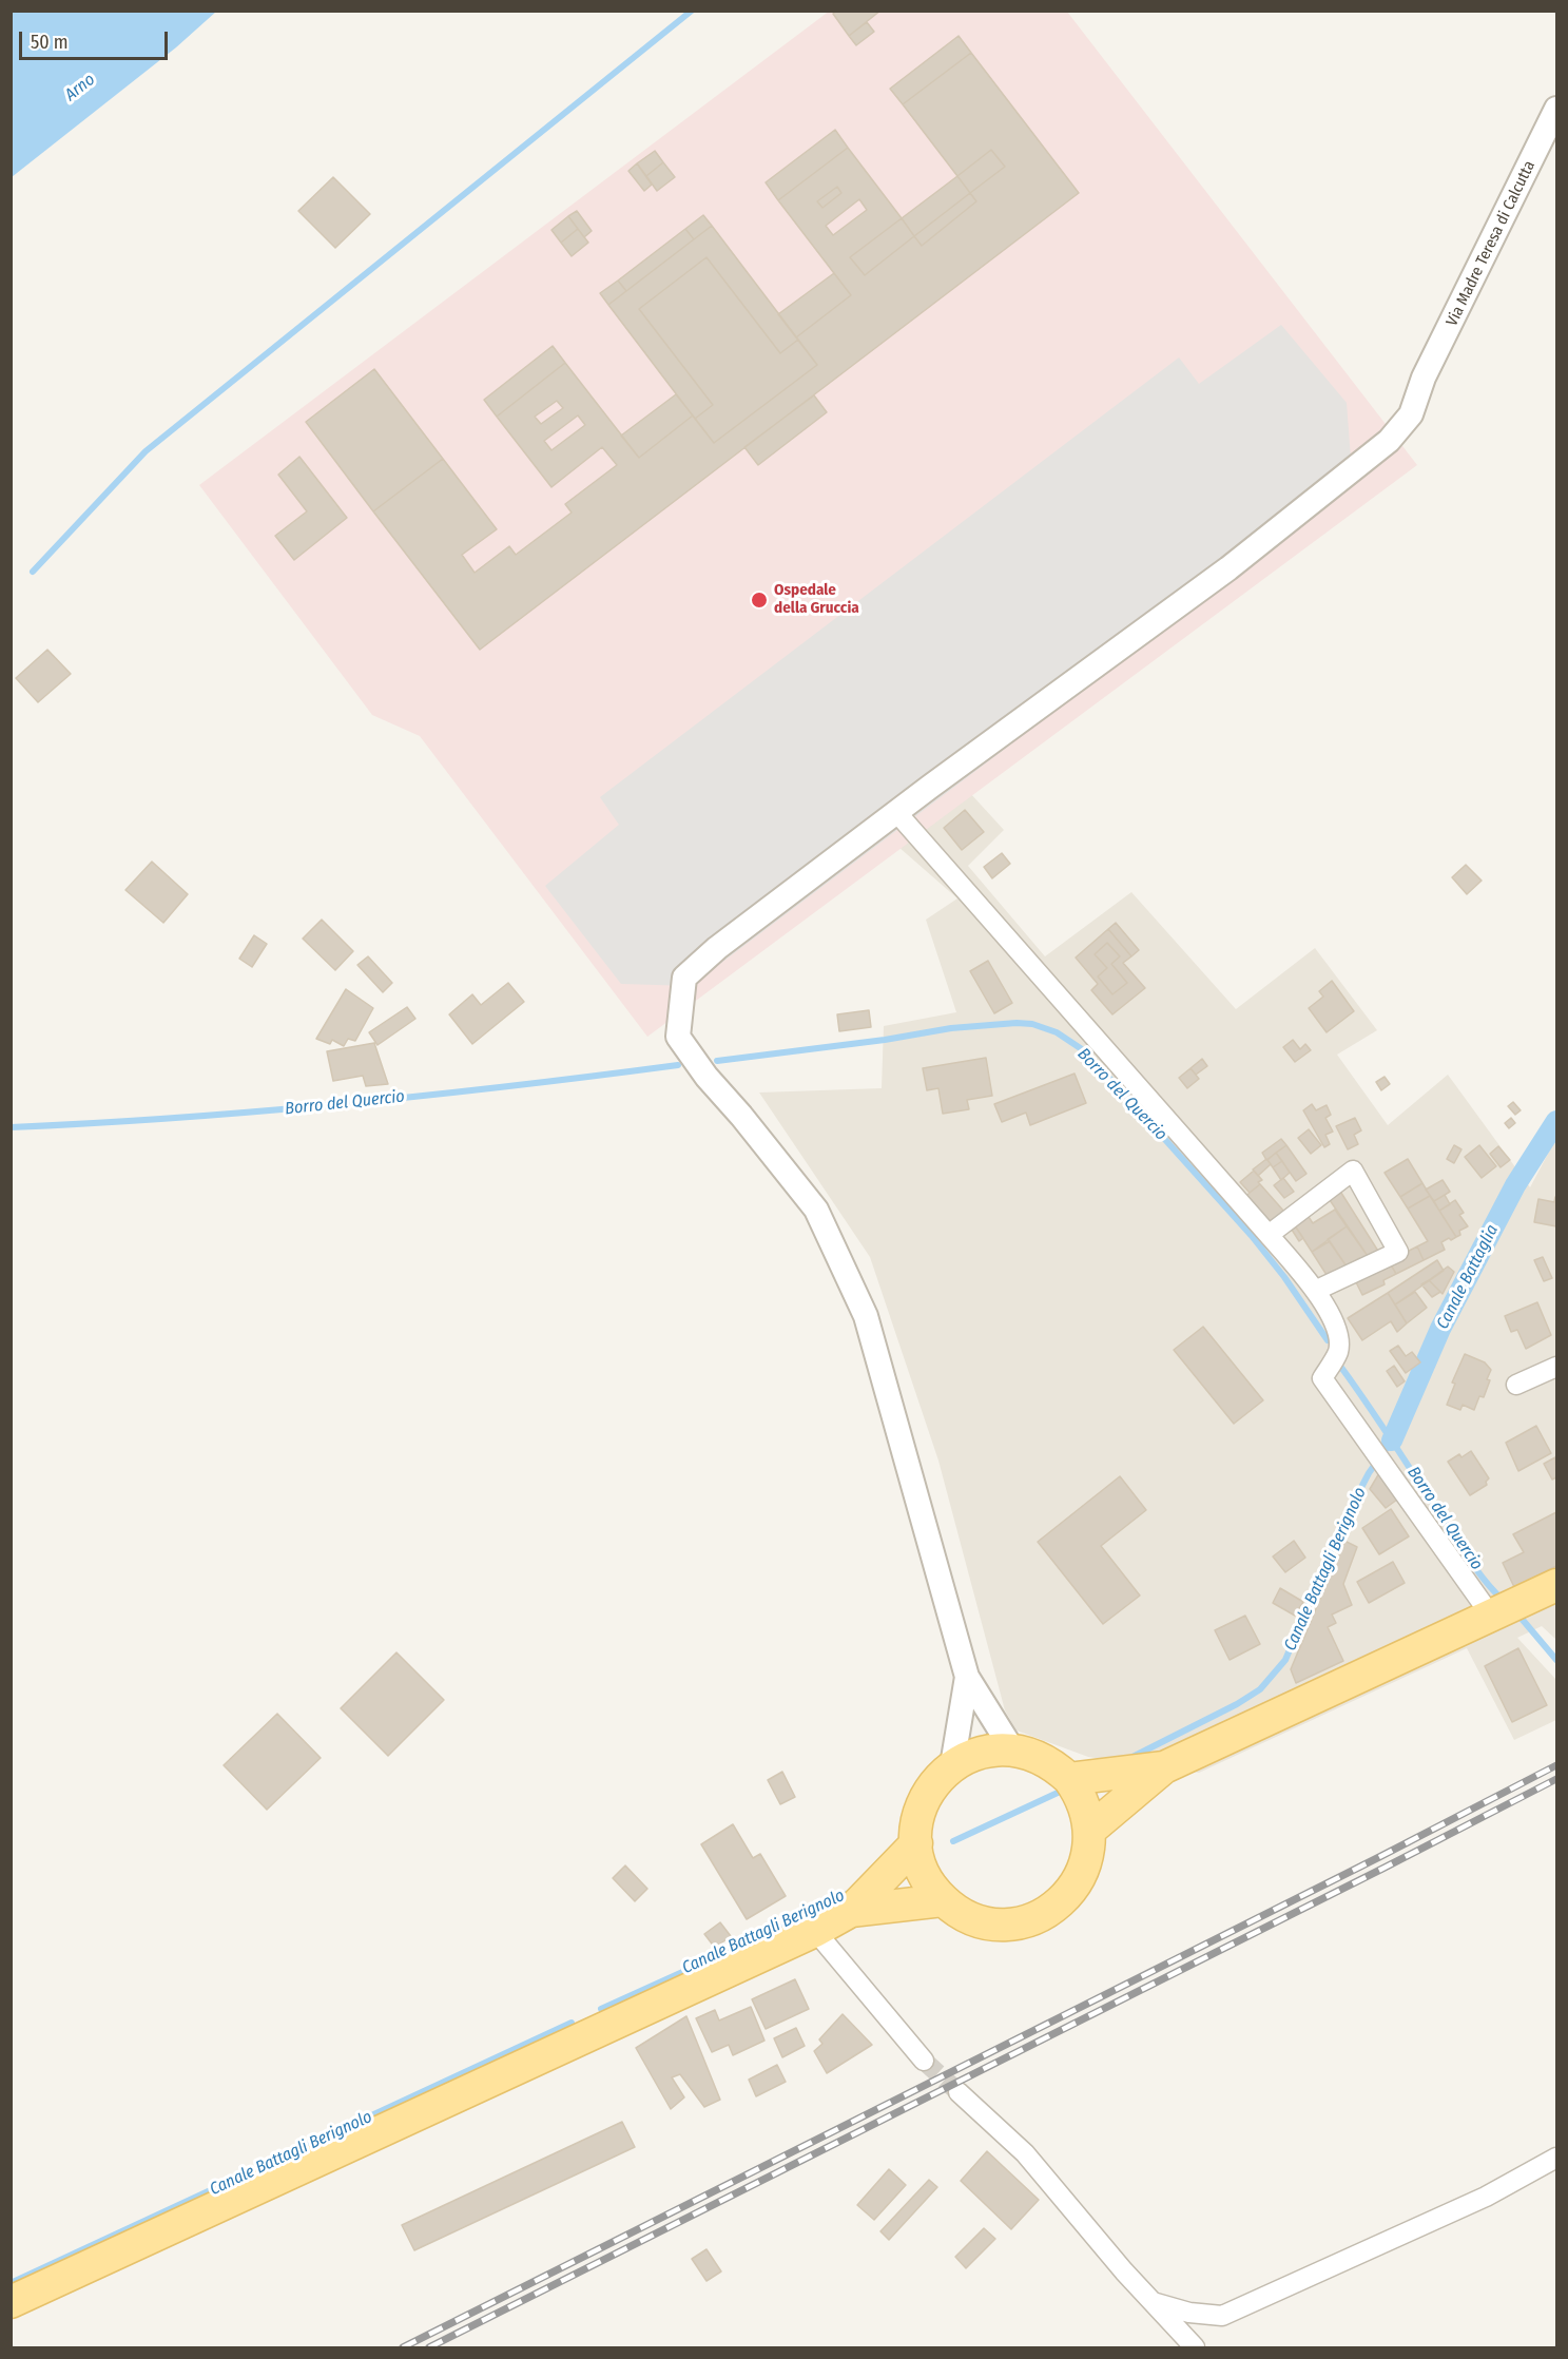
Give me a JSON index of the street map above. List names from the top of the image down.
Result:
{
  "streets": {
    "street": ["Via Madre Teresa di Calcutta"]
  },
  "water": [
    "Arno",
    "Borro del Quercio",
    "Canale Battaglia",
    "Canale Battagli Berignolo"
  ],
  "places": ["Ospedale della Gruccia"],
  "scale_bar": "50 m"
}
